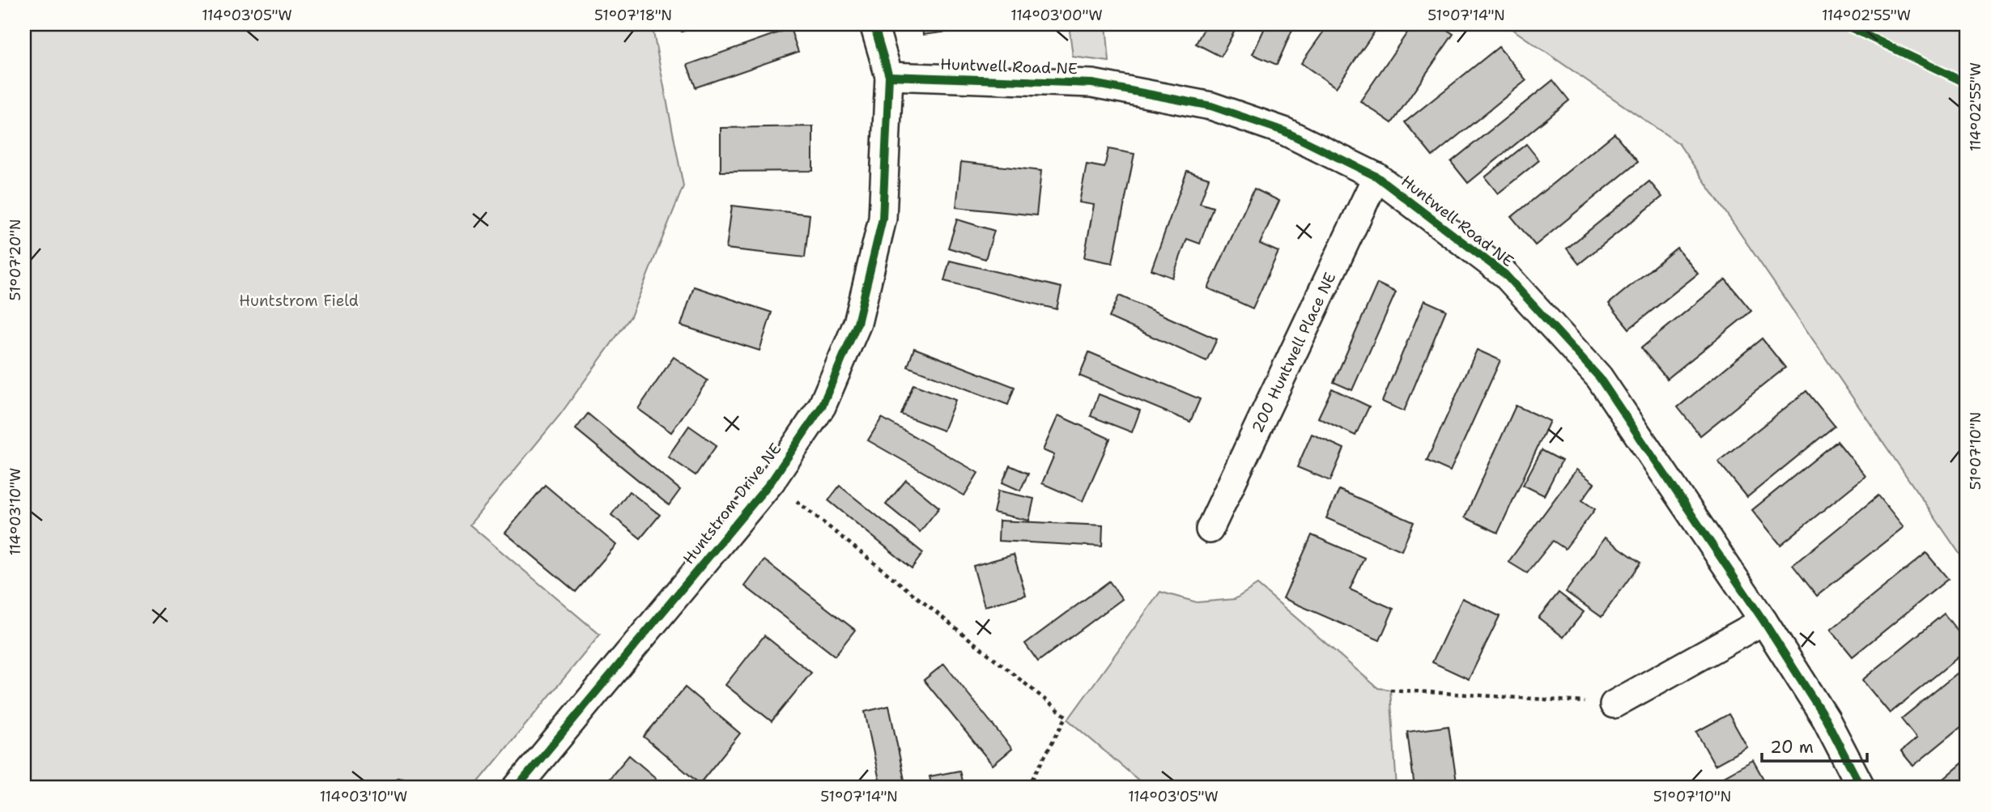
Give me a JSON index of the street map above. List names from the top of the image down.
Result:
{
  "streets": {
    "street": ["Huntwell Road NE", "200 Huntwell Place NE", "Huntstrom Drive NE"]
  },
  "crossings": [
    ["Huntwell Road NE", "200 Huntwell Place NE"],
    ["Huntwell Road NE", "Huntstrom Drive NE"]
  ],
  "parks": ["Huntstrom Field"],
  "scale_bar": "20 m",
  "coordinates": [
    "114°03'05\"W",
    "51°07'18\"N",
    "114°03'00\"W",
    "51°07'14\"N",
    "114°02'55\"W",
    "51°07'20\"N",
    "51°07'10\"N",
    "114°03'10\"W"
  ]
}
